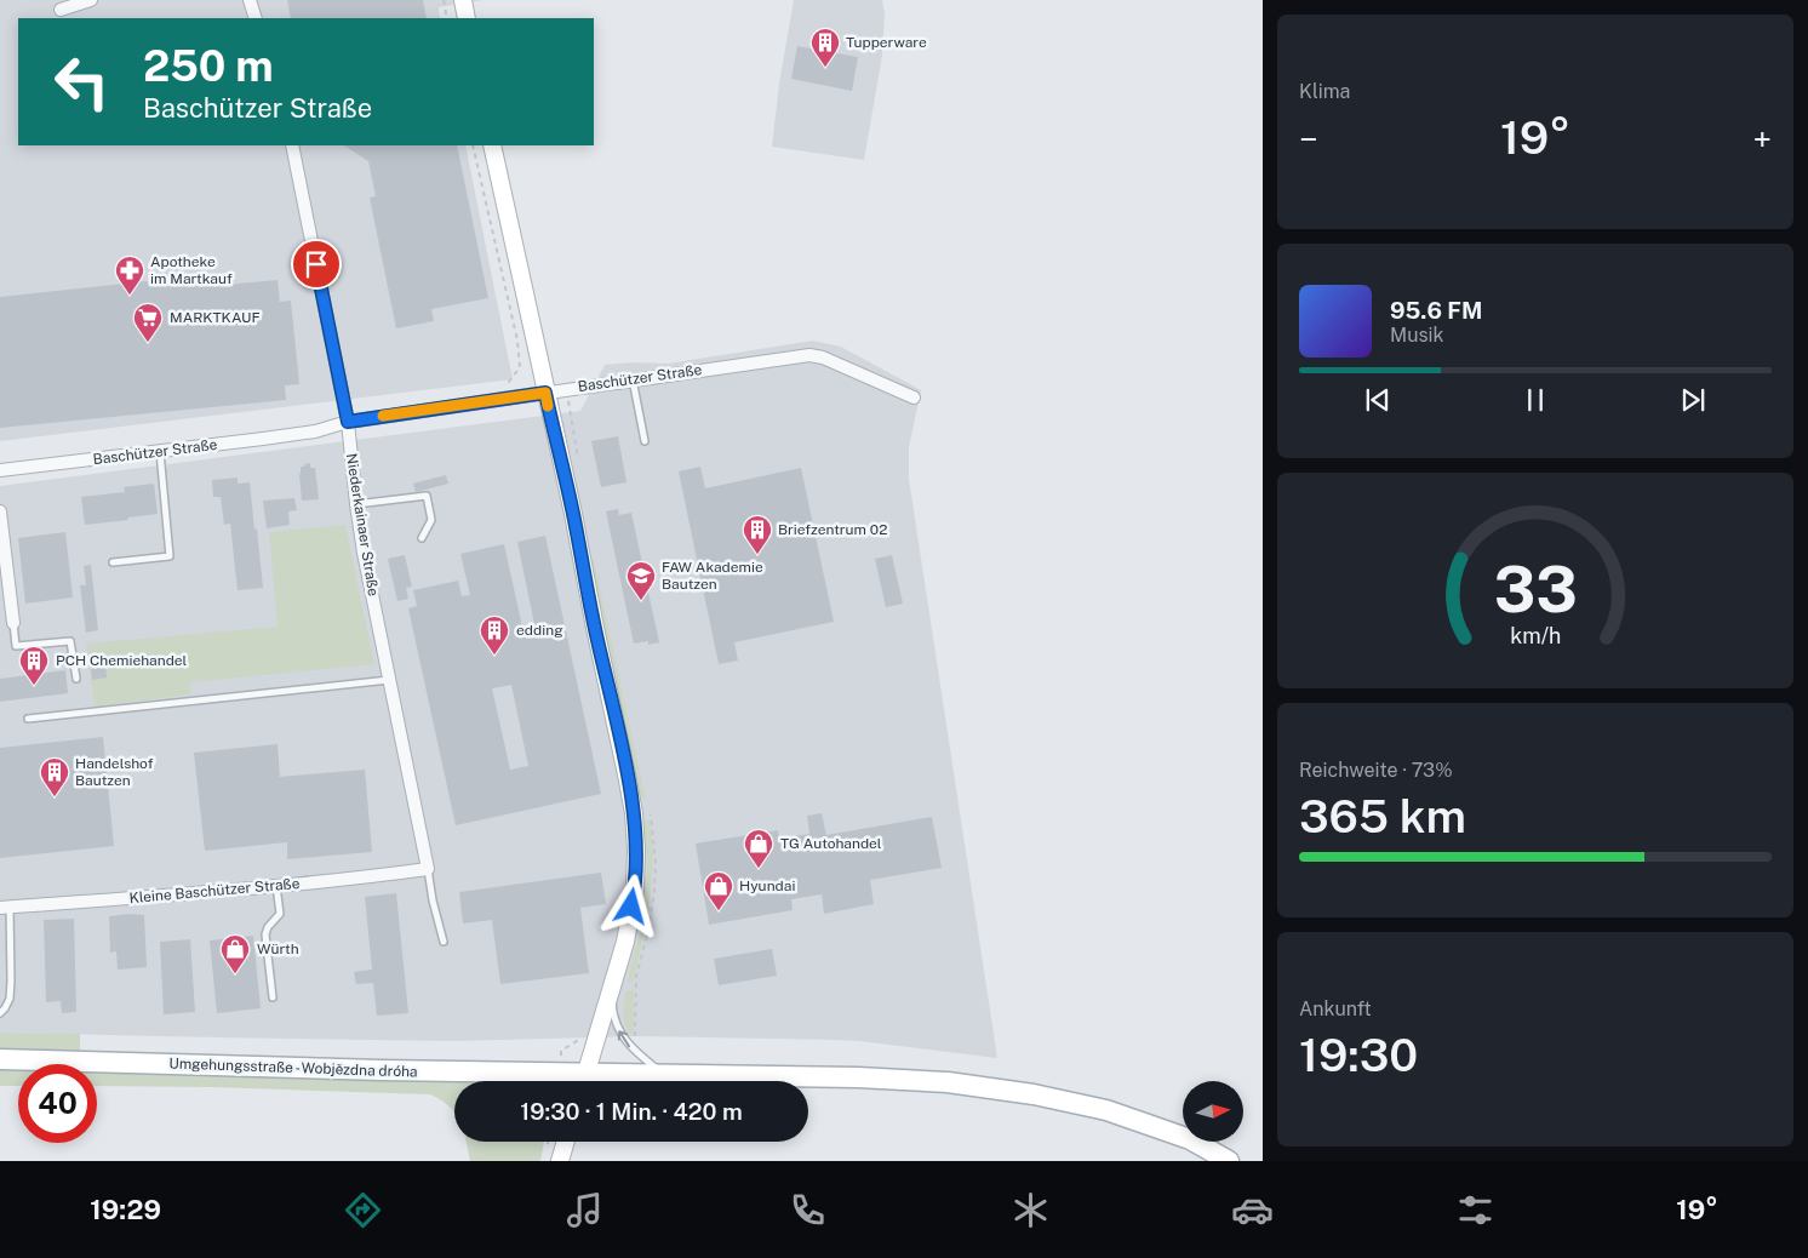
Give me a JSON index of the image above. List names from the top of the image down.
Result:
{
  "streets": {
    "main road": ["Umgehungsstraße - Wobjězdna dróha"],
    "street": ["Baschützer Straße", "Niederkainaer Straße", "Kleine Baschützer Straße"]
  },
  "crossings": [
    ["Baschützer Straße", "Niederkainaer Straße"],
    ["Niederkainaer Straße", "Kleine Baschützer Straße"]
  ],
  "places": {
    "building": [
      "Tupperware",
      "Briefzentrum 02",
      "edding",
      "PCH Chemiehandel",
      "Handelshof Bautzen"
    ],
    "pharmacy": ["Apotheke im Martkauf"],
    "supermarket": ["MARKTKAUF"],
    "school or university": ["FAW Akademie Bautzen"],
    "shop": ["TG Autohandel", "Hyundai", "Würth"]
  },
  "north": "right",
  "page": {
    "tile": [
      "Klima",
      ["Reichweite · 73%", "365 km"],
      ["Ankunft", "19:30"]
    ],
    "turn": ["250 m", "Baschützer Straße"],
    "heat": ["−", "19°", "+"],
    "song": ["95.6 FM", "Musik"],
    "limit": "40",
    "trip": "19:30 · 1 Min. · 420 m",
    "tabs": ["19:29", "19°"],
    "gauge": ["33", "km/h"]
  }
}
